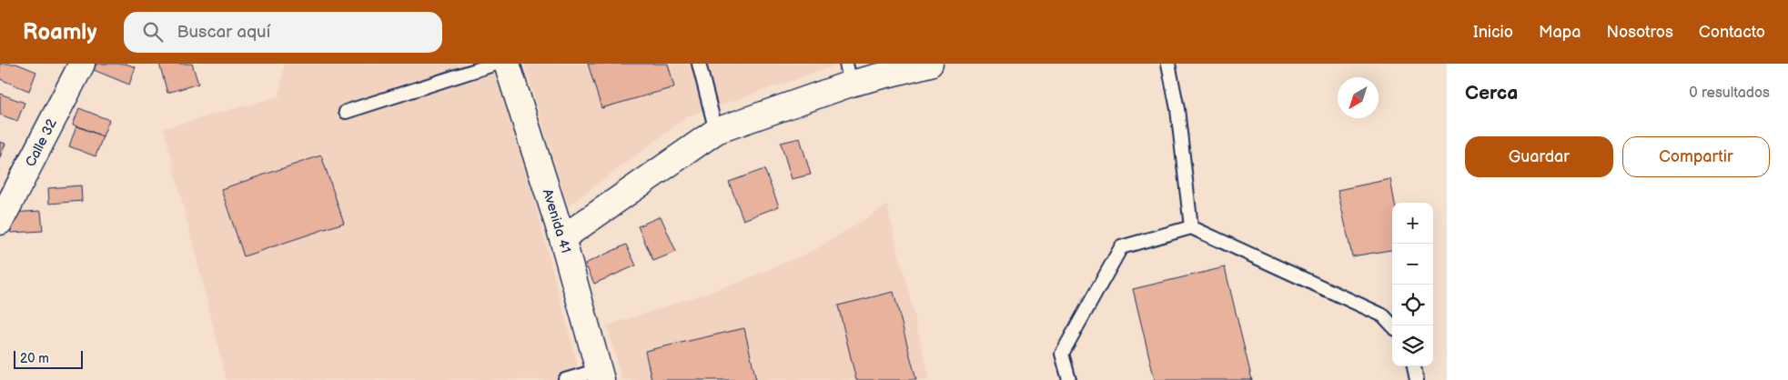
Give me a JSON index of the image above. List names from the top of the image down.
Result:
{
  "streets": {
    "street": ["Calle 32", "Avenida 41"]
  },
  "scale_bar": "20 m",
  "north": "bottom left",
  "page": {
    "header": "Roamly",
    "search": "Buscar aquí",
    "nav": [
      "Inicio",
      "Mapa",
      "Nosotros",
      "Contacto"
    ],
    "heading": ["Cerca", "0 resultados"],
    "buttons": ["Guardar", "Compartir"],
    "map_buttons": ["+", "−"],
    "scale": "20 m"
  }
}
